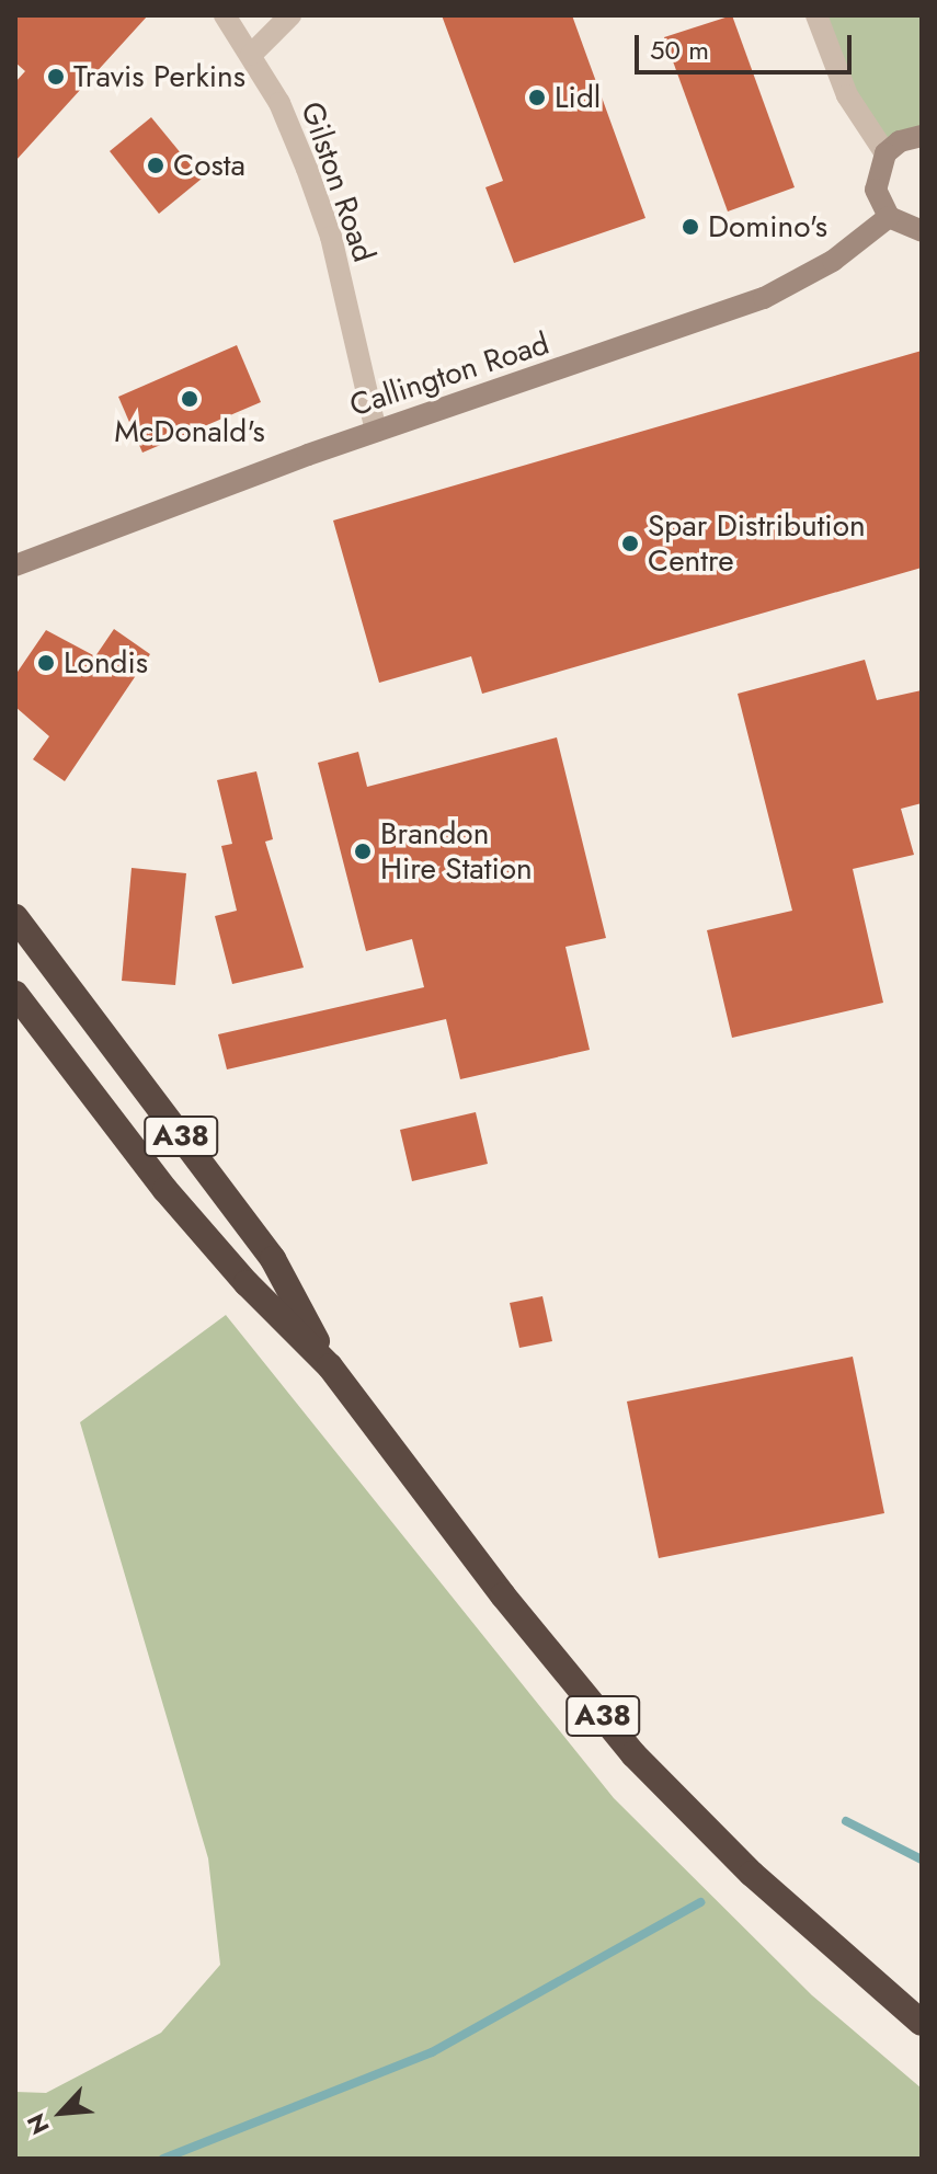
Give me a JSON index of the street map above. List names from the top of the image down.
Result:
{
  "streets": {
    "highway": ["A38"],
    "main road": ["Callington Road"],
    "street": ["Gilston Road"]
  },
  "crossings": [
    ["Gilston Road", "Callington Road"]
  ],
  "places": [
    "Travis Perkins",
    "Lidl",
    "Costa",
    "Domino's",
    "McDonald's",
    "Spar Distribution Centre",
    "Londis",
    "Brandon Hire Station"
  ],
  "scale_bar": "50 m",
  "north": "bottom left"
}
